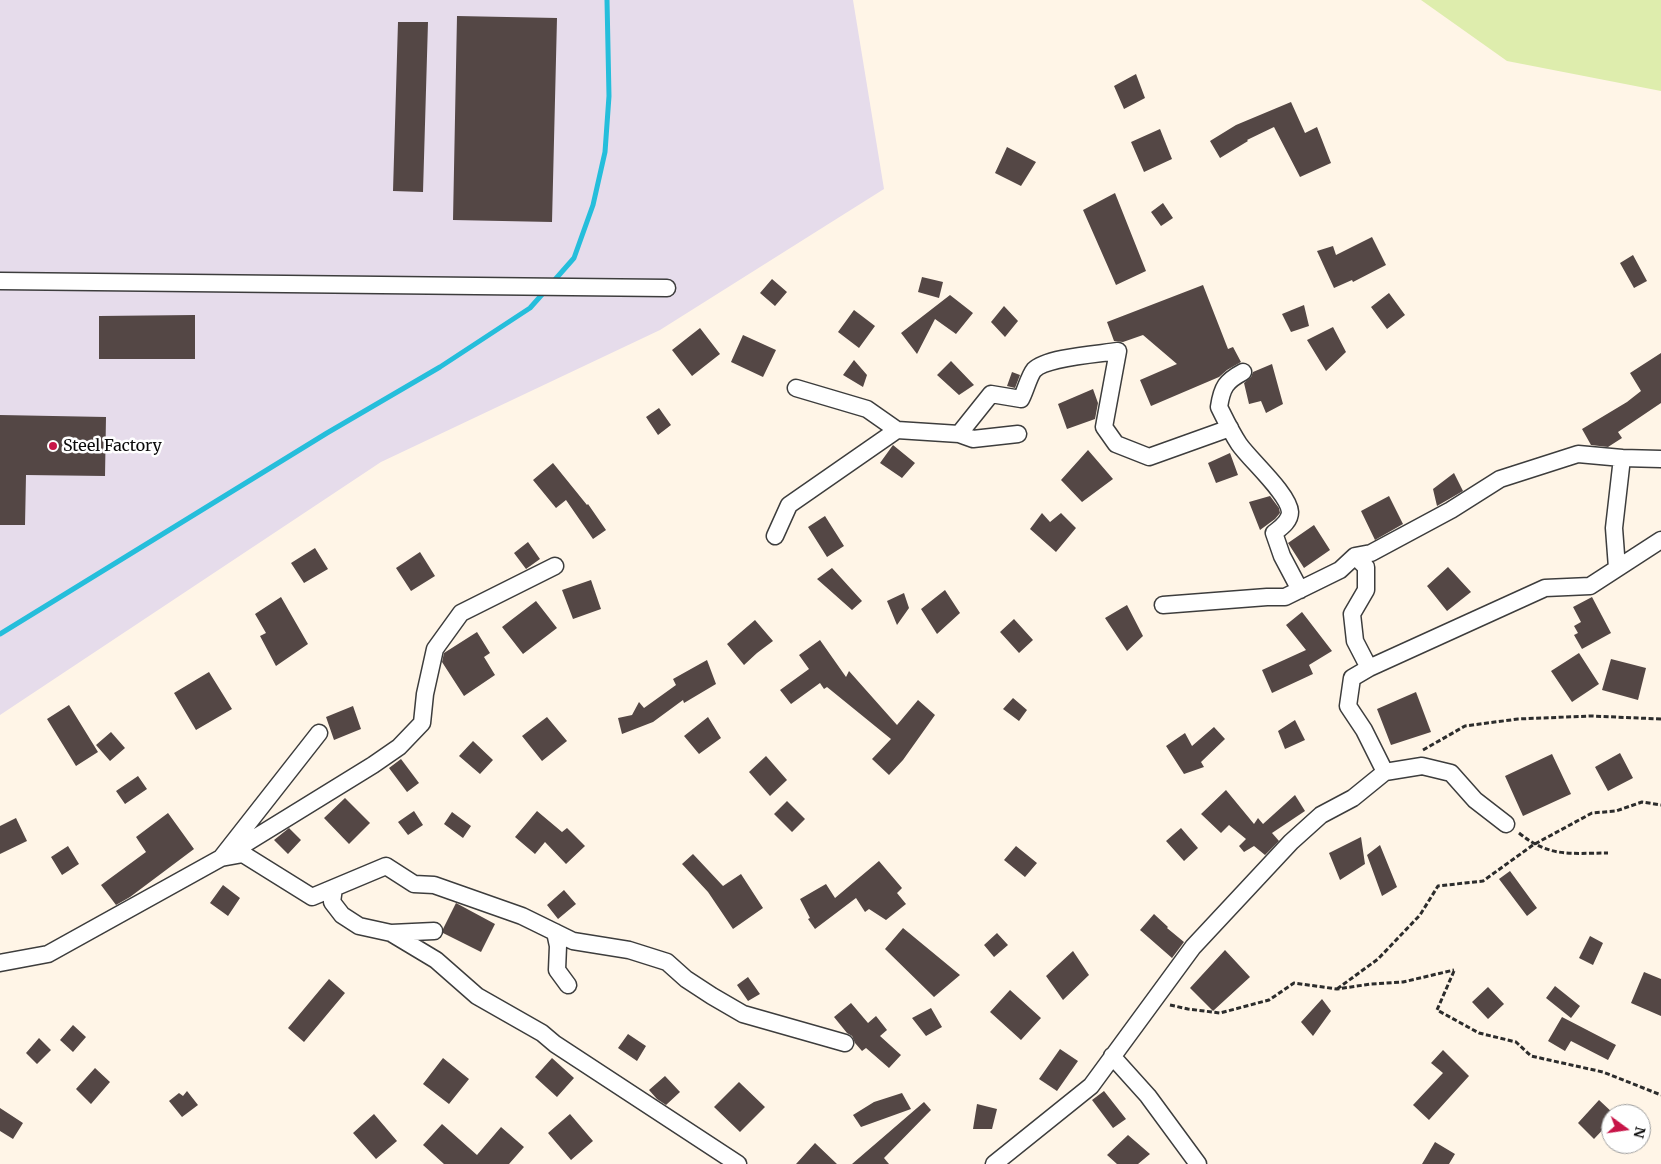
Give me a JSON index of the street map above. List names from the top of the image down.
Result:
{
  "places": ["Steel Factory"],
  "north": "right"
}
